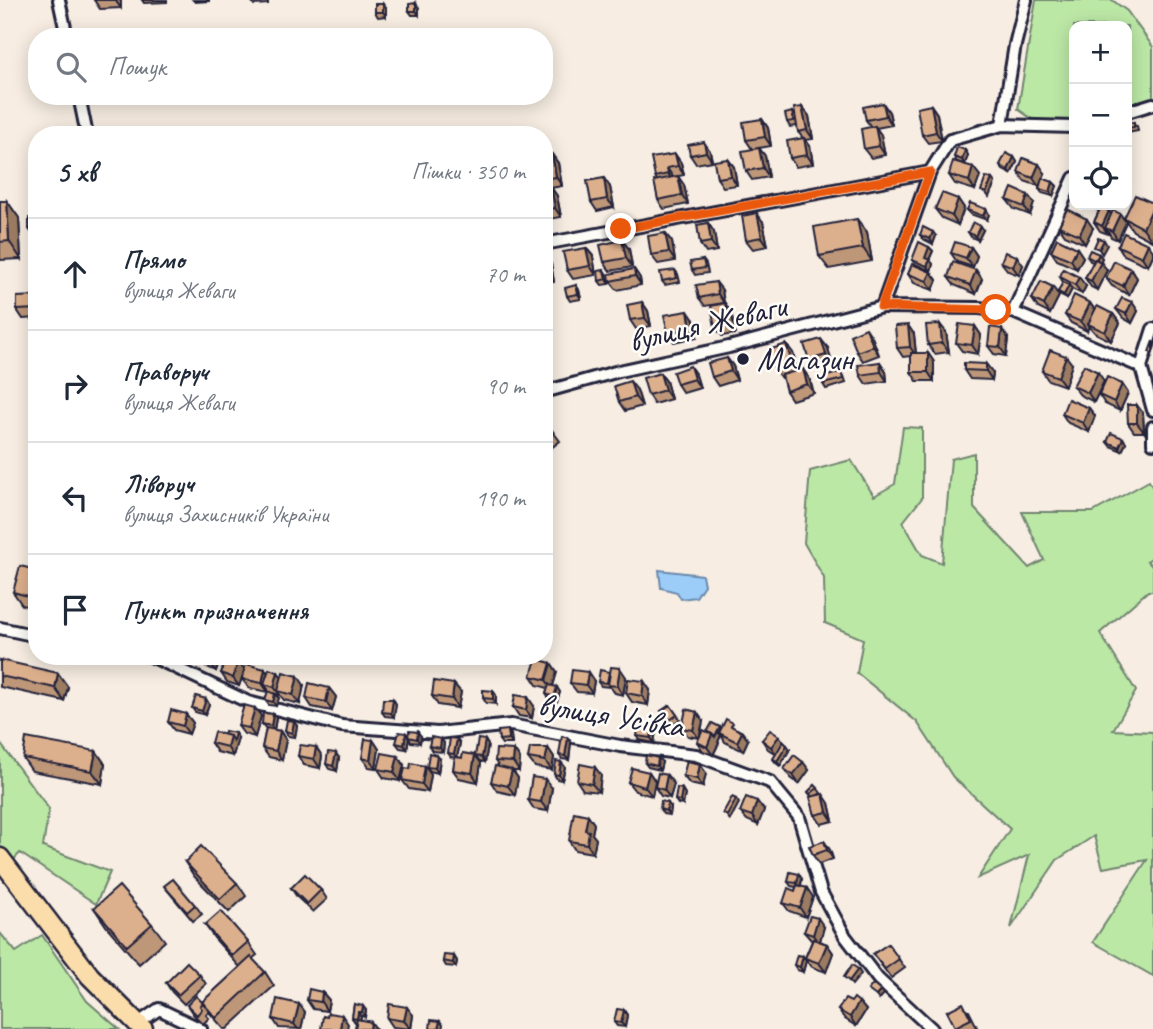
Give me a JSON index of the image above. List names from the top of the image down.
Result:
{
  "streets": {
    "street": ["вулиця Жеваги", "вулиця Усівка"]
  },
  "places": ["Магазин"],
  "page": {
    "map_buttons": ["+", "−"],
    "search": "Пошук",
    "heading": ["5 хв", "Пішки · 350 m"],
    "list": [
      ["Прямо", "вулиця Жеваги", "70 m"],
      ["Праворуч", "вулиця Жеваги", "90 m"],
      ["Ліворуч", "вулиця Захисників України", "190 m"],
      "Пункт призначення"
    ]
  }
}
